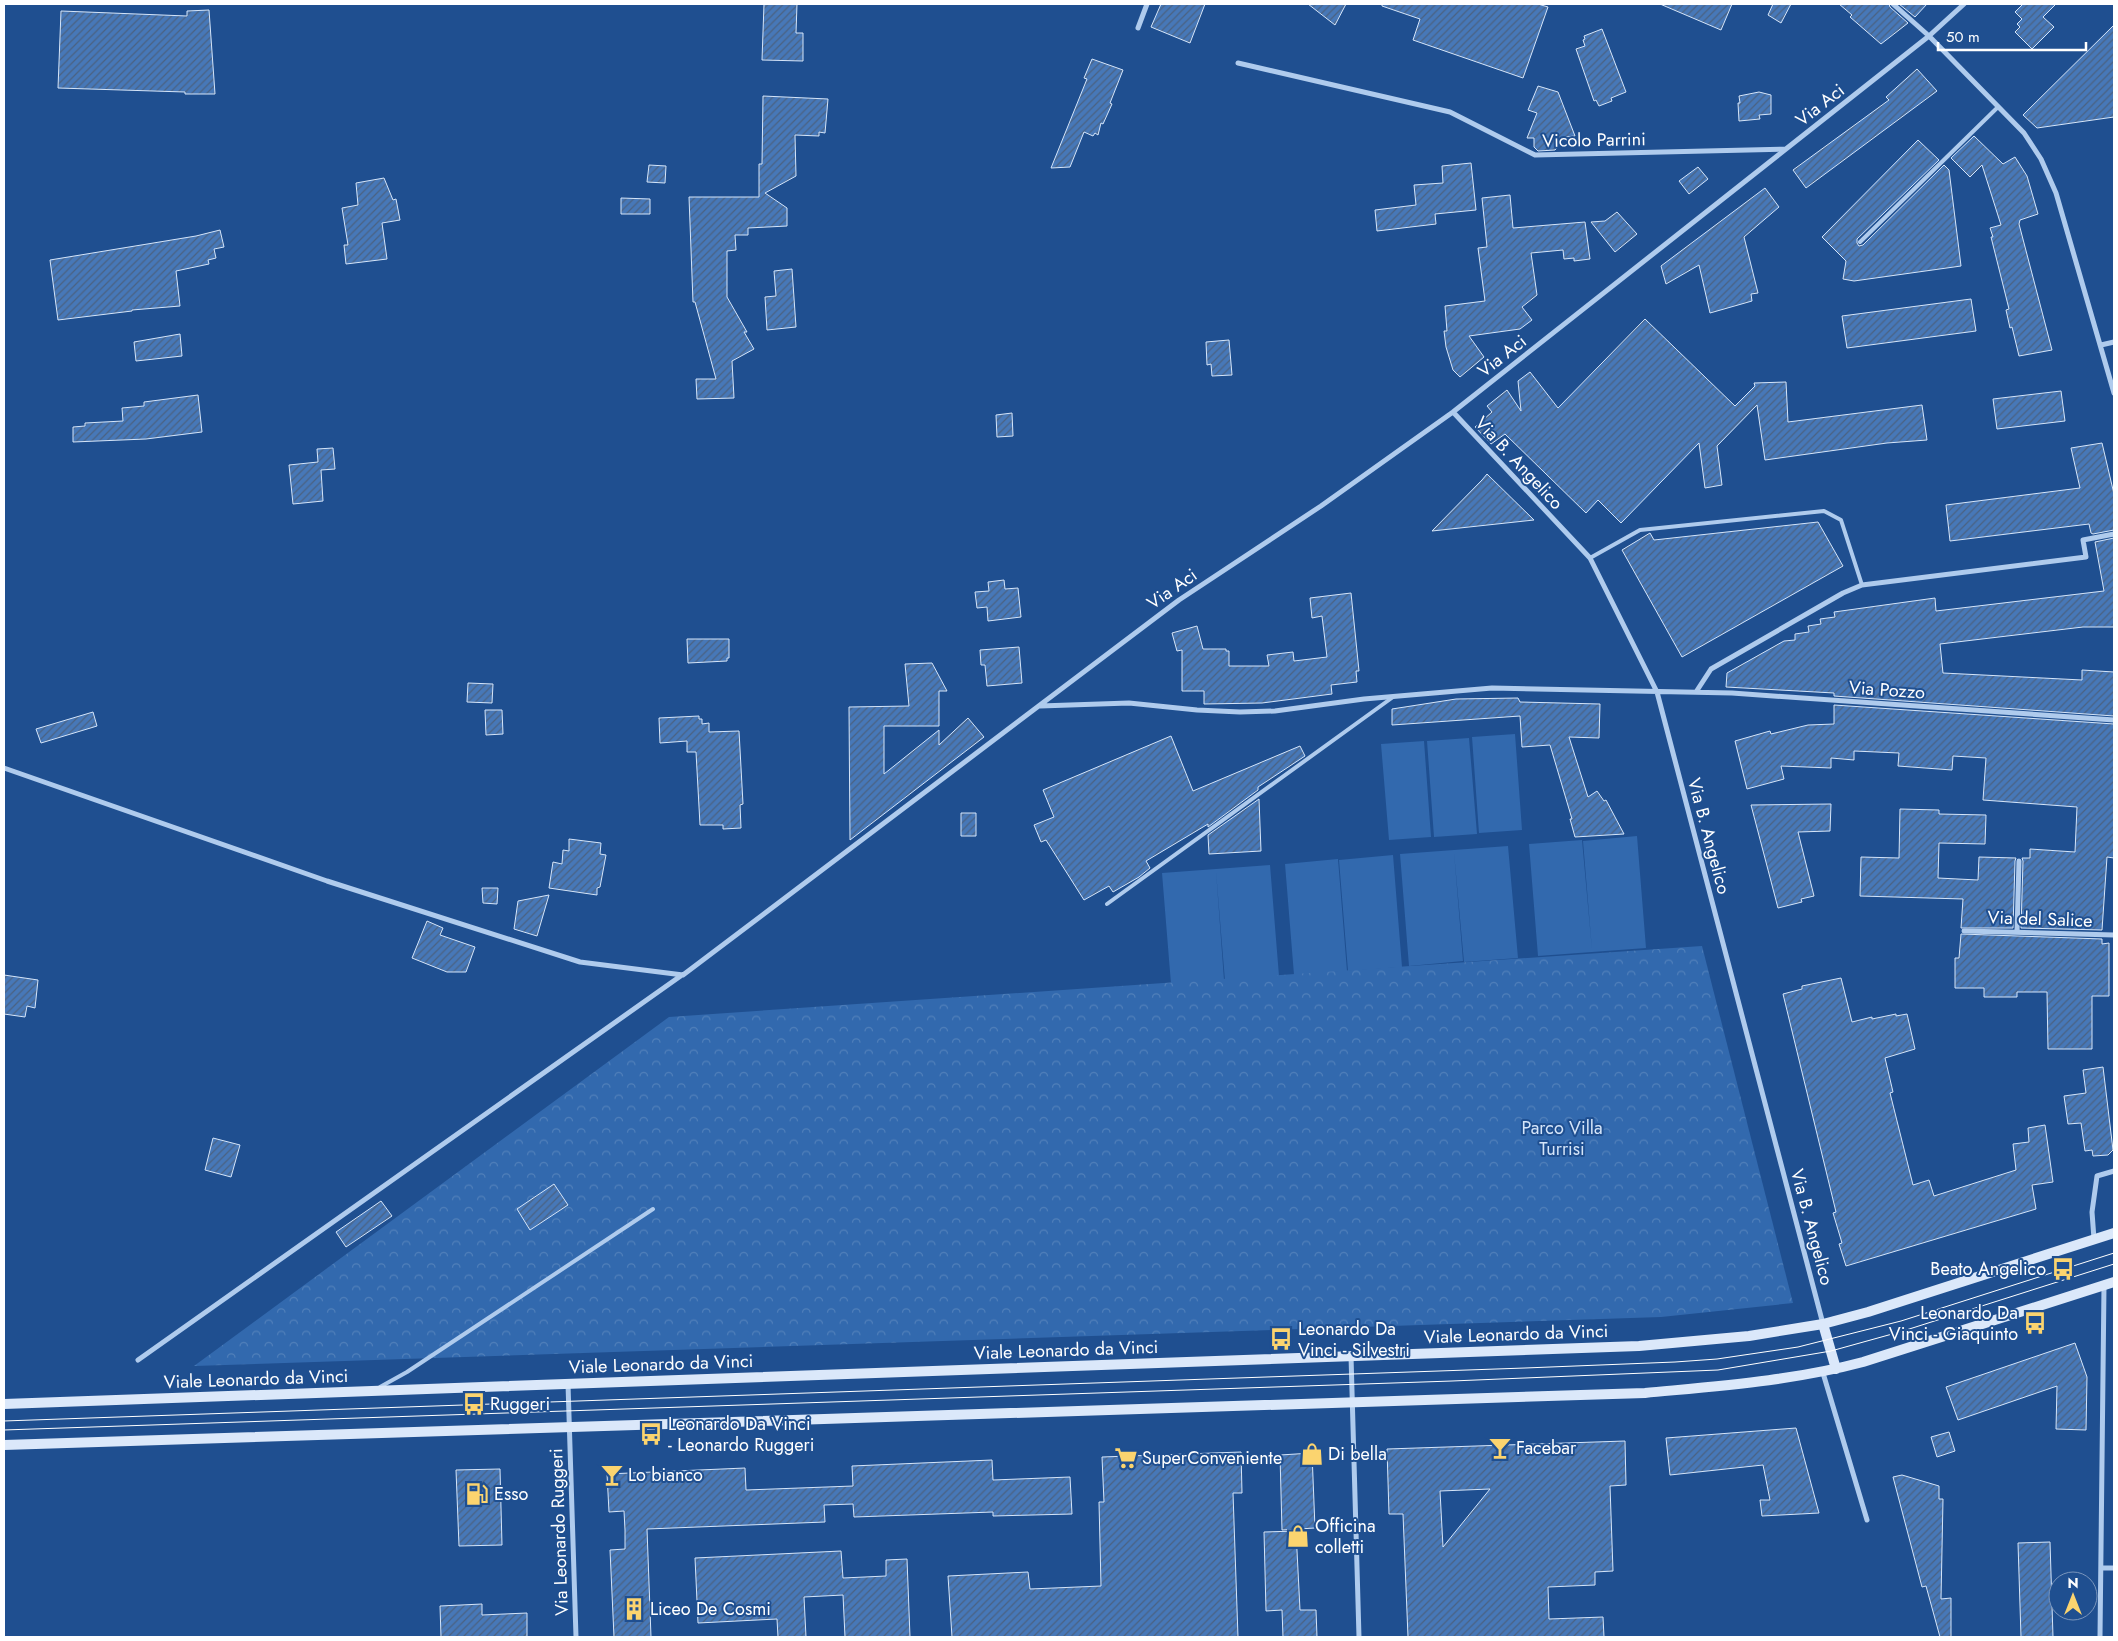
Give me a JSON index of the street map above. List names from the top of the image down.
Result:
{
  "streets": {
    "street": [
      "Via Aci",
      "Vicolo Parrini",
      "Via B. Angelico",
      "Via Pozzo",
      "Via del Salice",
      "Viale Leonardo da Vinci",
      "Via Leonardo Ruggeri"
    ]
  },
  "crossings": [
    ["Via Aci", "Vicolo Parrini"],
    ["Via Aci", "Via B. Angelico"],
    ["Via Aci", "Via Pozzo"],
    ["Via B. Angelico", "Via Pozzo"],
    ["Via B. Angelico", "Viale Leonardo da Vinci"],
    ["Viale Leonardo da Vinci", "Via Leonardo Ruggeri"]
  ],
  "parks": ["Parco Villa Turrisi"],
  "places": {
    "bus stop": [
      "Beato Angelico",
      "Leonardo Da Vinci - Giaquinto",
      "Leonardo Da Vinci - Silvestri",
      "Ruggeri",
      "Leonardo Da Vinci - Leonardo Ruggeri"
    ],
    "bar": ["Facebar", "Lo bianco"],
    "shop": ["Di bella", "Officina colletti"],
    "supermarket": ["SuperConveniente"],
    "fuel station": ["Esso"],
    "building": ["Liceo De Cosmi"]
  },
  "scale_bar": "50 m",
  "north": "top"
}
